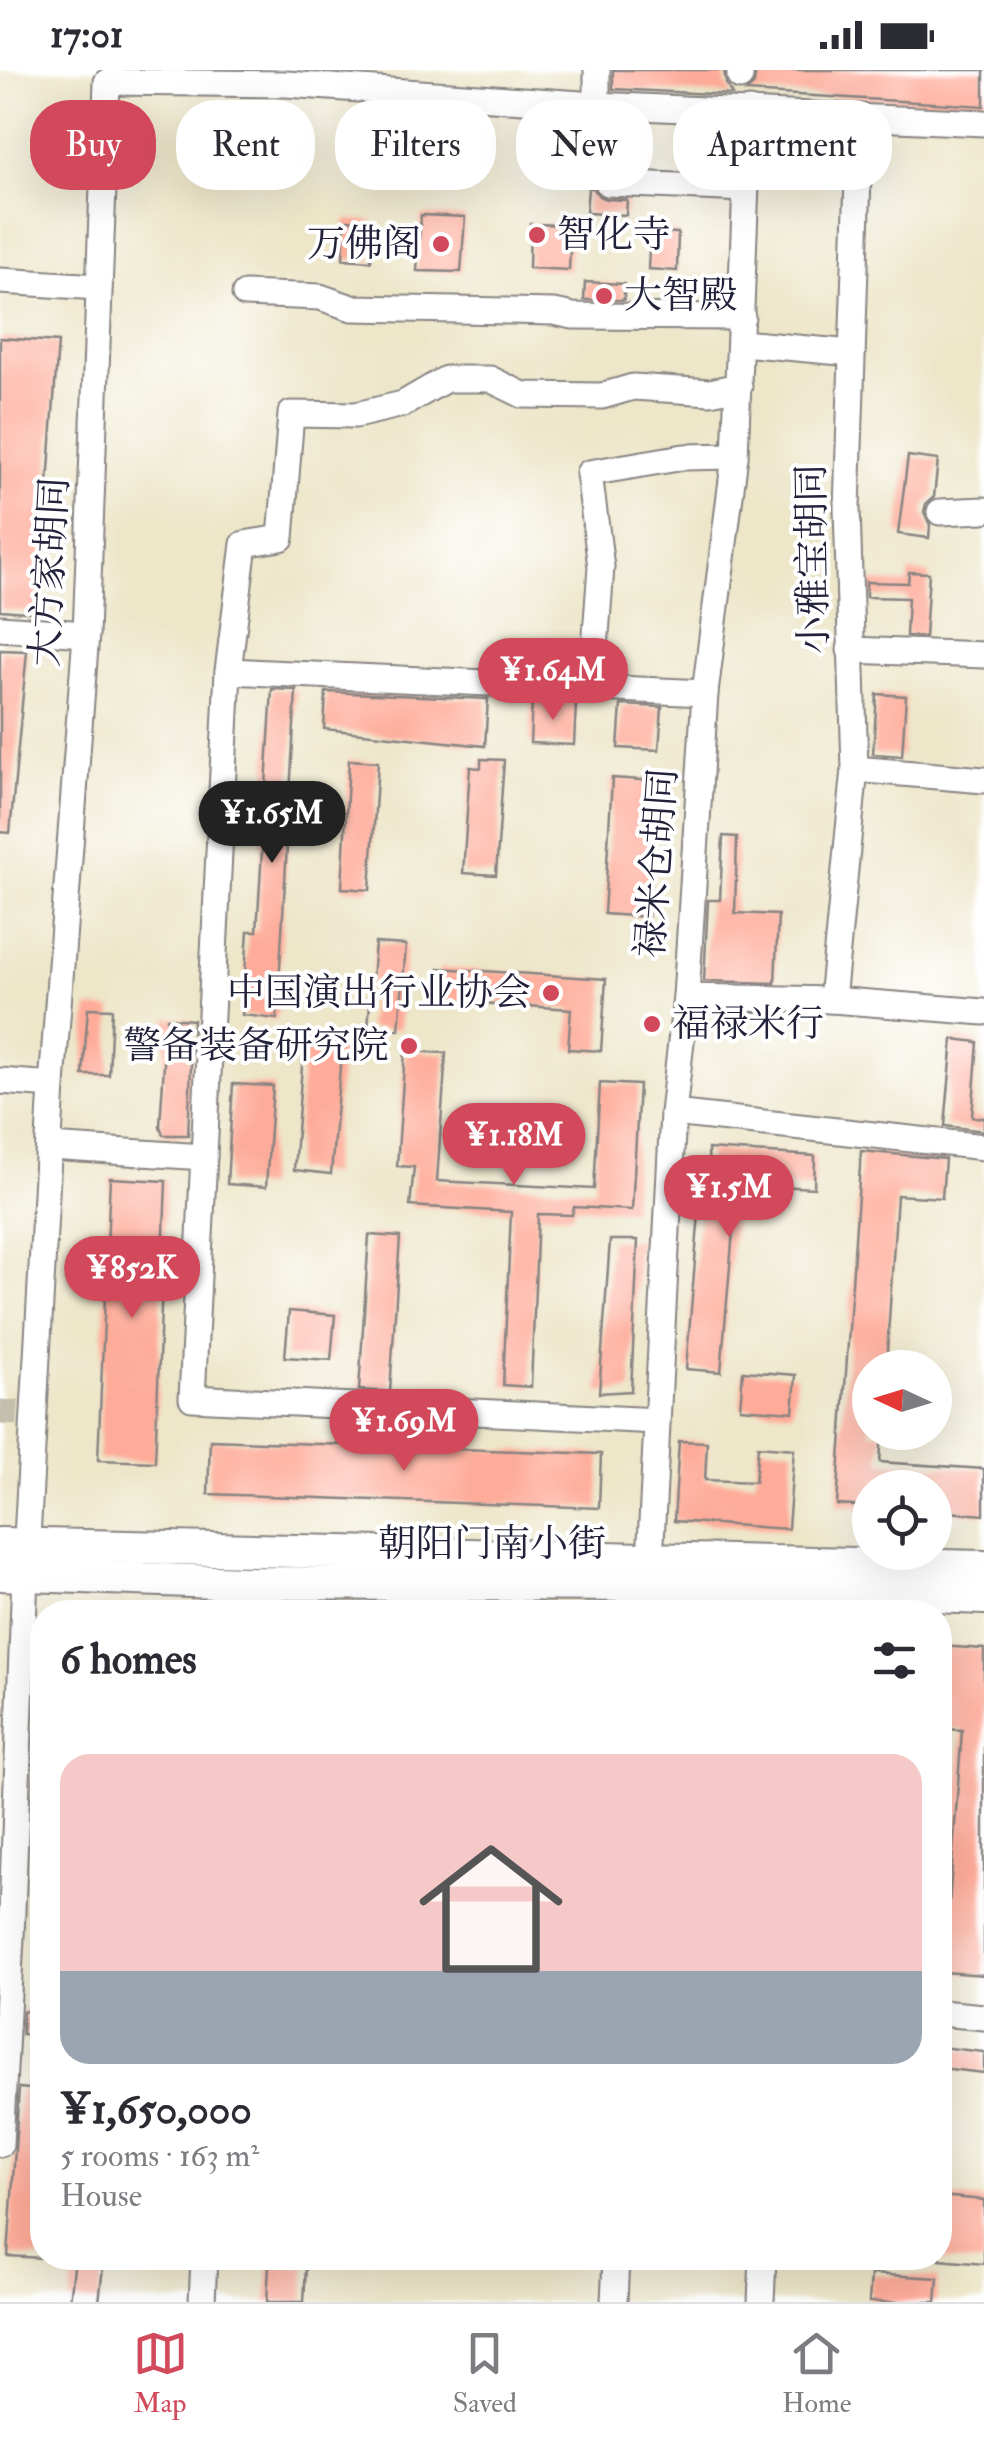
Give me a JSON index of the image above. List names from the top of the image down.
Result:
{
  "streets": {
    "main road": ["朝阳门南小街"],
    "street": ["小雅宝胡同", "大方家胡同", "禄米仓胡同"]
  },
  "crossings": [
    ["大方家胡同", "朝阳门南小街"],
    ["禄米仓胡同", "朝阳门南小街"]
  ],
  "places": [
    "智化寺",
    "万佛阁",
    "大智殿",
    "中国演出行业协会",
    "福禄米行",
    "警备装备研究院"
  ],
  "north": "left",
  "page": {
    "status": "17:01",
    "chip": [
      "Buy",
      "Rent",
      "Filters",
      "New",
      "Apartment"
    ],
    "price": [
      "¥1.64M",
      "¥1.65M",
      "¥1.18M",
      "¥1.5M",
      "¥852K",
      "¥1.69M"
    ],
    "heading": "6 homes",
    "list": [
      {
        "name": "¥1,650,000",
        "note": "5 rooms · 163 m² · House"
      }
    ],
    "tabs": ["Map", "Saved", "Home"]
  }
}
